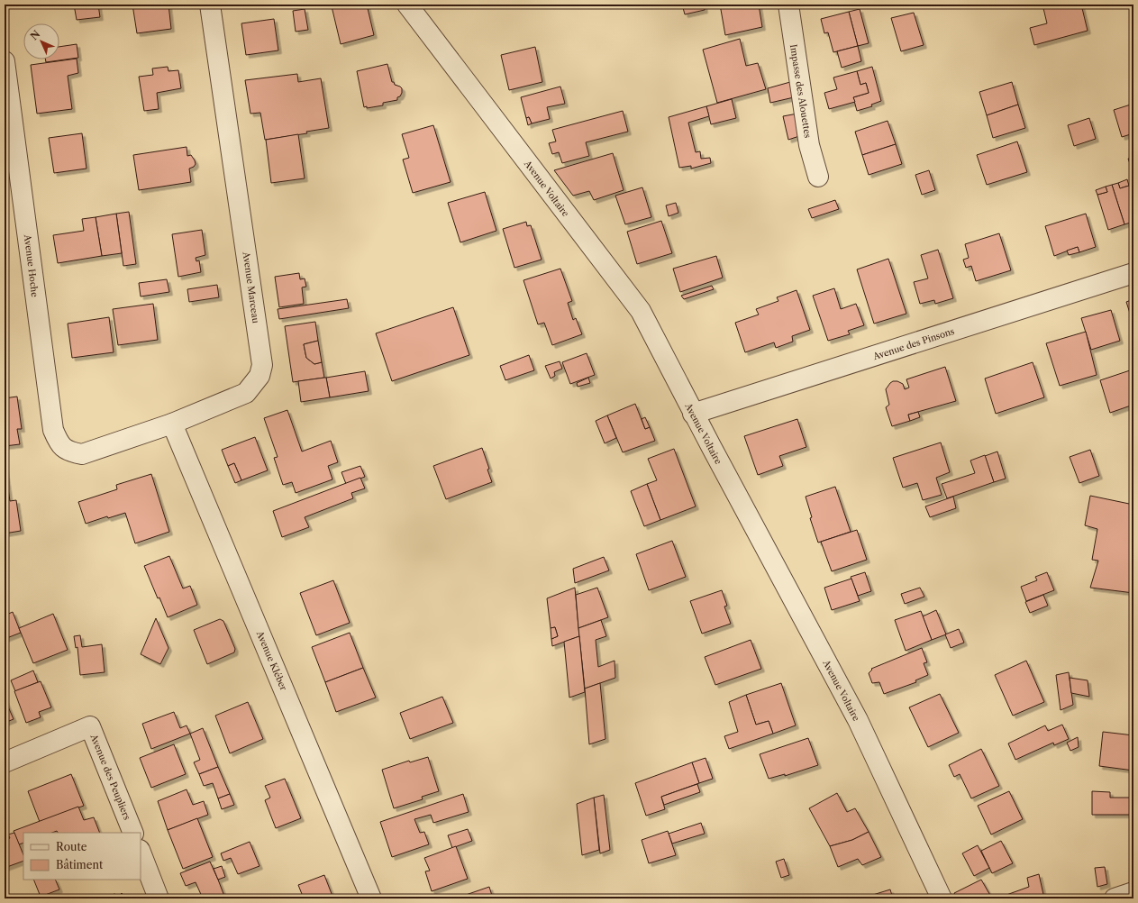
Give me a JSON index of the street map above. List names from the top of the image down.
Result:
{
  "streets": {
    "street": [
      "Impasse des Alouettes",
      "Avenue Voltaire",
      "Avenue Hoche",
      "Avenue Marceau",
      "Avenue des Pinsons",
      "Avenue Kléber",
      "Avenue des Peupliers"
    ]
  },
  "crossings": [
    ["Avenue Voltaire", "Avenue des Pinsons"],
    ["Avenue Hoche", "Avenue Marceau"],
    ["Avenue Marceau", "Avenue Kléber"]
  ],
  "legend": ["Route", "Bâtiment"],
  "north": "top left"
}
